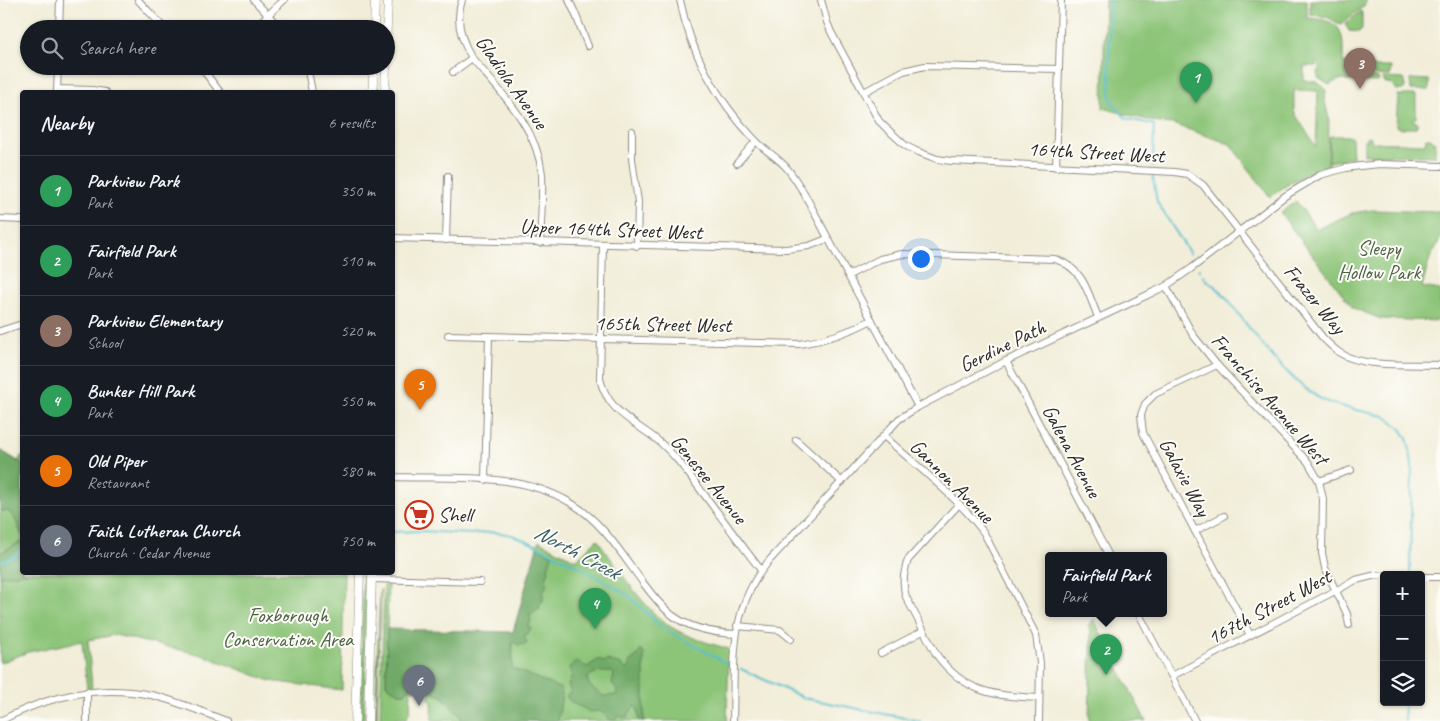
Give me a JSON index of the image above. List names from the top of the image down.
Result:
{
  "streets": {
    "street": [
      "Gladiola Avenue",
      "164th Street West",
      "Upper 164th Street West",
      "Frazer Way",
      "165th Street West",
      "Gerdine Path",
      "Franchise Avenue West",
      "Galena Avenue",
      "Galaxie Way",
      "Genesee Avenue",
      "Gannon Avenue",
      "167th Street West"
    ]
  },
  "crossings": [
    ["Gladiola Avenue", "Upper 164th Street West"],
    ["164th Street West", "Frazer Way"],
    ["164th Street West", "Gerdine Path"],
    ["Upper 164th Street West", "Genesee Avenue"],
    ["Upper 164th Street West", "Gannon Avenue"],
    ["Frazer Way", "Gerdine Path"],
    ["165th Street West", "Genesee Avenue"],
    ["165th Street West", "Gannon Avenue"],
    ["Gerdine Path", "Franchise Avenue West"],
    ["Gerdine Path", "Galena Avenue"],
    ["Gerdine Path", "Genesee Avenue"],
    ["Gerdine Path", "Gannon Avenue"],
    ["Franchise Avenue West", "Galaxie Way"],
    ["Franchise Avenue West", "167th Street West"],
    ["Galaxie Way", "167th Street West"]
  ],
  "water": ["North Creek"],
  "parks": ["Sleepy Hollow Park", "Foxborough Conservation Area"],
  "places": {
    "supermarket": ["Shell"]
  },
  "page": {
    "search": "Search here",
    "pins": [
      "3",
      "1",
      "5",
      "4",
      "2",
      "6"
    ],
    "heading": ["Nearby", "6 results"],
    "list": [
      {
        "mark": "1",
        "name": "Parkview Park",
        "note": "Park",
        "value": "350 m"
      },
      {
        "mark": "2",
        "name": "Fairfield Park",
        "note": "Park",
        "value": "510 m"
      },
      {
        "mark": "3",
        "name": "Parkview Elementary",
        "note": "School",
        "value": "520 m"
      },
      {
        "mark": "4",
        "name": "Bunker Hill Park",
        "note": "Park",
        "value": "550 m"
      },
      {
        "mark": "5",
        "name": "Old Piper",
        "note": "Restaurant",
        "value": "580 m"
      },
      {
        "mark": "6",
        "name": "Faith Lutheran Church",
        "note": "Church · Cedar Avenue",
        "value": "750 m"
      }
    ],
    "popup": ["Fairfield Park", "Park"],
    "map_buttons": ["+", "−"]
  }
}
